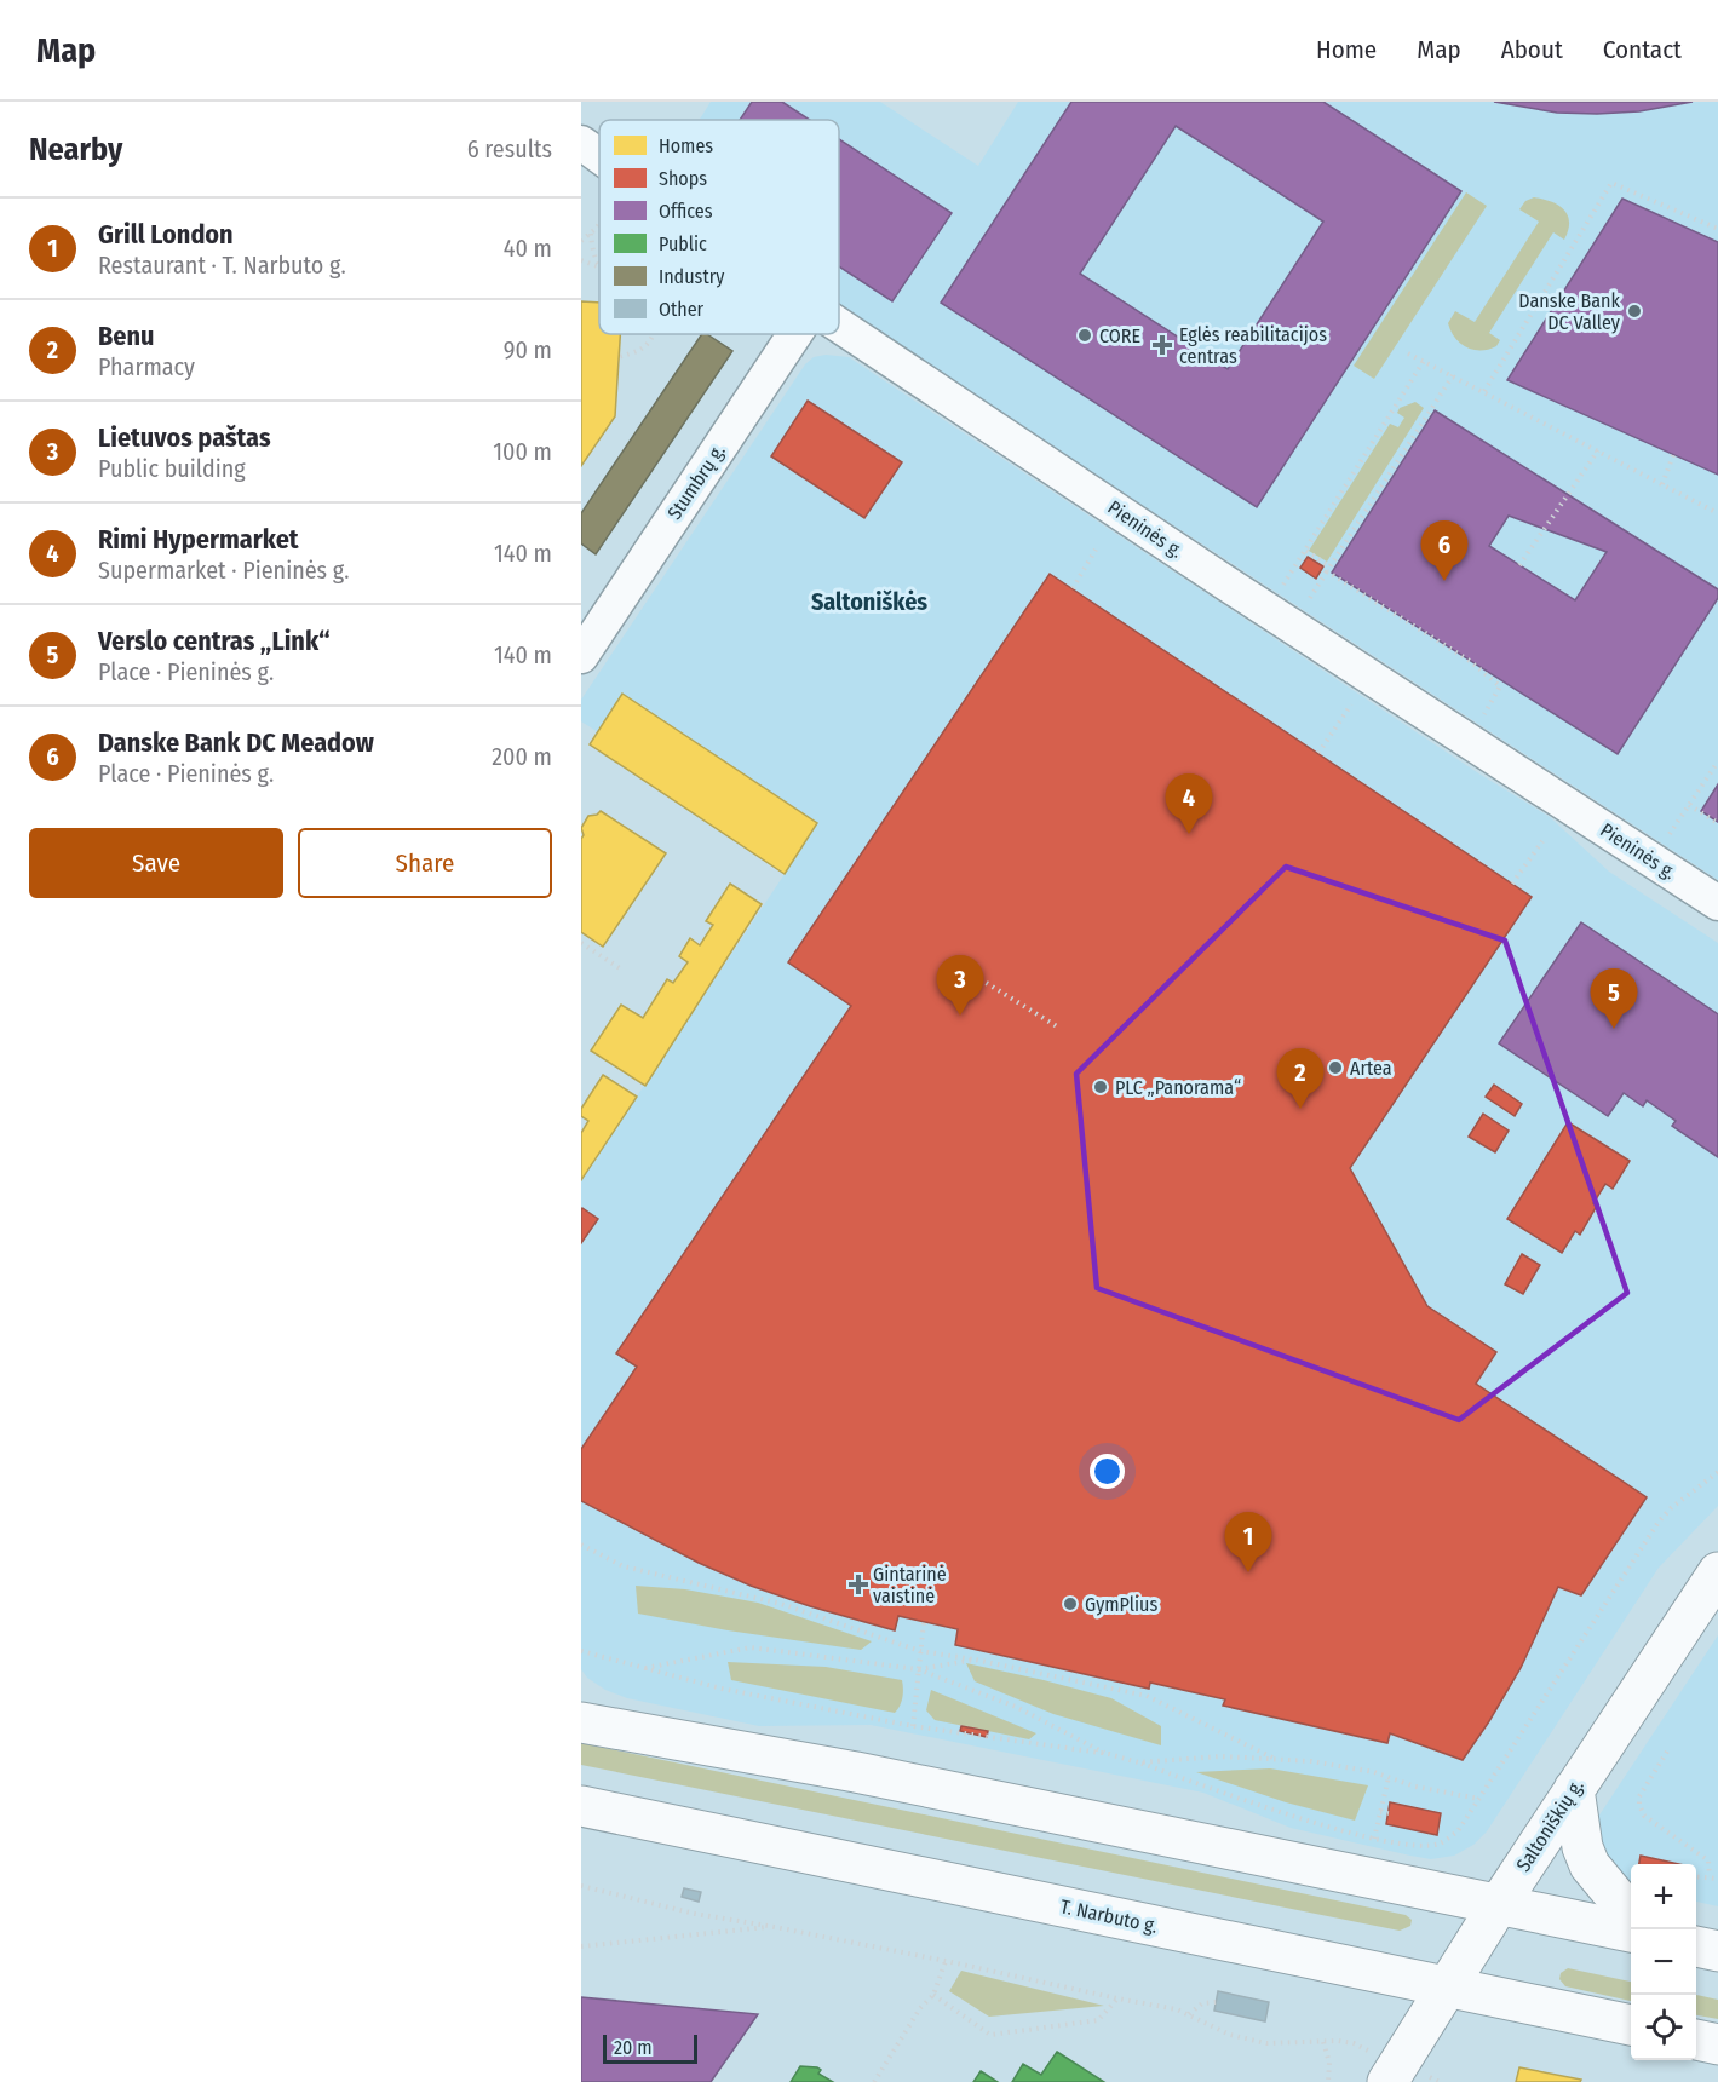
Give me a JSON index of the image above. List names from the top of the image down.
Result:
{
  "streets": {
    "main road": ["Saltoniškių g.", "T. Narbuto g."],
    "street": ["Stumbrų g.", "Pieninės g."]
  },
  "crossings": [
    ["Saltoniškių g.", "T. Narbuto g."]
  ],
  "districts": ["Saltoniškės"],
  "places": {
    "other": [
      "Danske Bank DC Valley",
      "CORE",
      "Artea",
      "PLC „Panorama“",
      "GymPlius"
    ],
    "health": ["Eglės reabilitacijos centras", "Gintarinė vaistinė"]
  },
  "legend": [
    "Homes",
    "Shops",
    "Offices",
    "Public",
    "Industry",
    "Other"
  ],
  "scale_bar": "20 m",
  "page": {
    "header": "Map",
    "nav": [
      "Home",
      "Map",
      "About",
      "Contact"
    ],
    "heading": ["Nearby", "6 results"],
    "list": [
      {
        "mark": "1",
        "name": "Grill London",
        "note": "Restaurant · T. Narbuto g.",
        "value": "40 m"
      },
      {
        "mark": "2",
        "name": "Benu",
        "note": "Pharmacy",
        "value": "90 m"
      },
      {
        "mark": "3",
        "name": "Lietuvos paštas",
        "note": "Public building",
        "value": "100 m"
      },
      {
        "mark": "4",
        "name": "Rimi Hypermarket",
        "note": "Supermarket · Pieninės g.",
        "value": "140 m"
      },
      {
        "mark": "5",
        "name": "Verslo centras „Link“",
        "note": "Place · Pieninės g.",
        "value": "140 m"
      },
      {
        "mark": "6",
        "name": "Danske Bank DC Meadow",
        "note": "Place · Pieninės g.",
        "value": "200 m"
      }
    ],
    "pins": [
      "6",
      "4",
      "3",
      "5",
      "2",
      "1"
    ],
    "buttons": ["Save", "Share"],
    "map_buttons": ["+", "−"],
    "scale": "20 m"
  }
}
